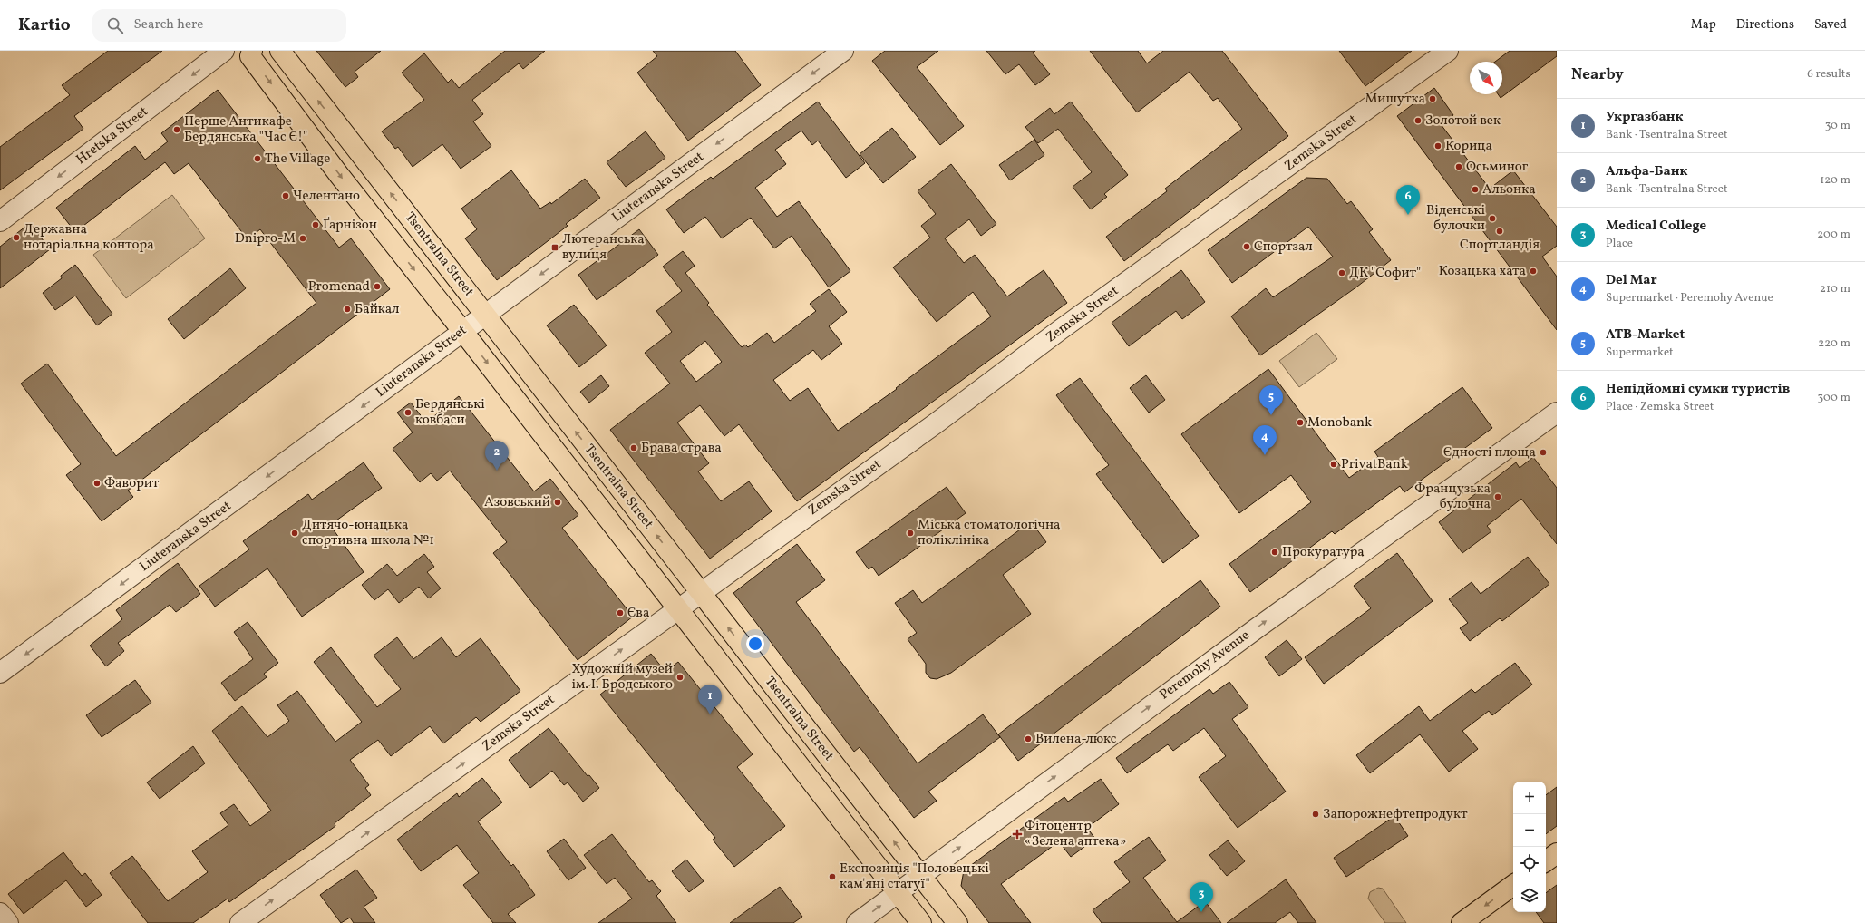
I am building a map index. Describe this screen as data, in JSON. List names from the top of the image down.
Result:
{
  "streets": {
    "main road": ["Tsentralna Street"],
    "street": [
      "Hretska Street",
      "Zemska Street",
      "Liuteranska Street",
      "Peremohy Avenue"
    ]
  },
  "crossings": [
    ["Zemska Street", "Tsentralna Street"],
    ["Liuteranska Street", "Tsentralna Street"],
    ["Tsentralna Street", "Peremohy Avenue"]
  ],
  "one_way": [
    "Hretska Street",
    "Zemska Street",
    "Liuteranska Street",
    "Peremohy Avenue"
  ],
  "places": {
    "other": [
      "Мишутка",
      "Золотой век",
      "Перше Антикафе Бердянська \"Час Є!\"",
      "Корица",
      "The Village",
      "Осьминог",
      "Альонка",
      "Челентано",
      "Віденські булочки",
      "Ґарнізон",
      "Спортландія",
      "Державна нотаріальна контора",
      "Dnipro-M",
      "Спортзал",
      "Козацька хата",
      "ДК \"Софит\"",
      "Promenad",
      "Байкал",
      "Бердянські ковбаси",
      "Monobank",
      "Брава страва",
      "Єдності площа",
      "PrivatBank",
      "Фаворит",
      "Французька булочна",
      "Азовський",
      "Дитячо-юнацька спортивна школа №1",
      "Міська стоматологічна поліклініка",
      "Прокуратура",
      "Єва",
      "Художній музей ім. І. Бродського",
      "Вилена-люкс",
      "Запорожнефтепродукт",
      "Експозиція \"Половецькі кам'яні статуї\""
    ],
    "transit": ["Лютеранська вулиця"],
    "health": ["Фітоцентр «Зелена аптека»"]
  },
  "north": "bottom right",
  "page": {
    "header": "Kartio",
    "search": "Search here",
    "nav": ["Map", "Directions", "Saved"],
    "heading": ["Nearby", "6 results"],
    "list": [
      {
        "mark": "1",
        "name": "Укргазбанк",
        "note": "Bank · Tsentralna Street",
        "value": "30 m"
      },
      {
        "mark": "2",
        "name": "Альфа-Банк",
        "note": "Bank · Tsentralna Street",
        "value": "120 m"
      },
      {
        "mark": "3",
        "name": "Medical College",
        "note": "Place",
        "value": "200 m"
      },
      {
        "mark": "4",
        "name": "Del Mar",
        "note": "Supermarket · Peremohy Avenue",
        "value": "210 m"
      },
      {
        "mark": "5",
        "name": "ATB-Market",
        "note": "Supermarket",
        "value": "220 m"
      },
      {
        "mark": "6",
        "name": "Непідйомні сумки туристів",
        "note": "Place · Zemska Street",
        "value": "300 m"
      }
    ],
    "pins": [
      "6",
      "5",
      "4",
      "2",
      "1",
      "3"
    ],
    "map_buttons": ["+", "−"]
  }
}
